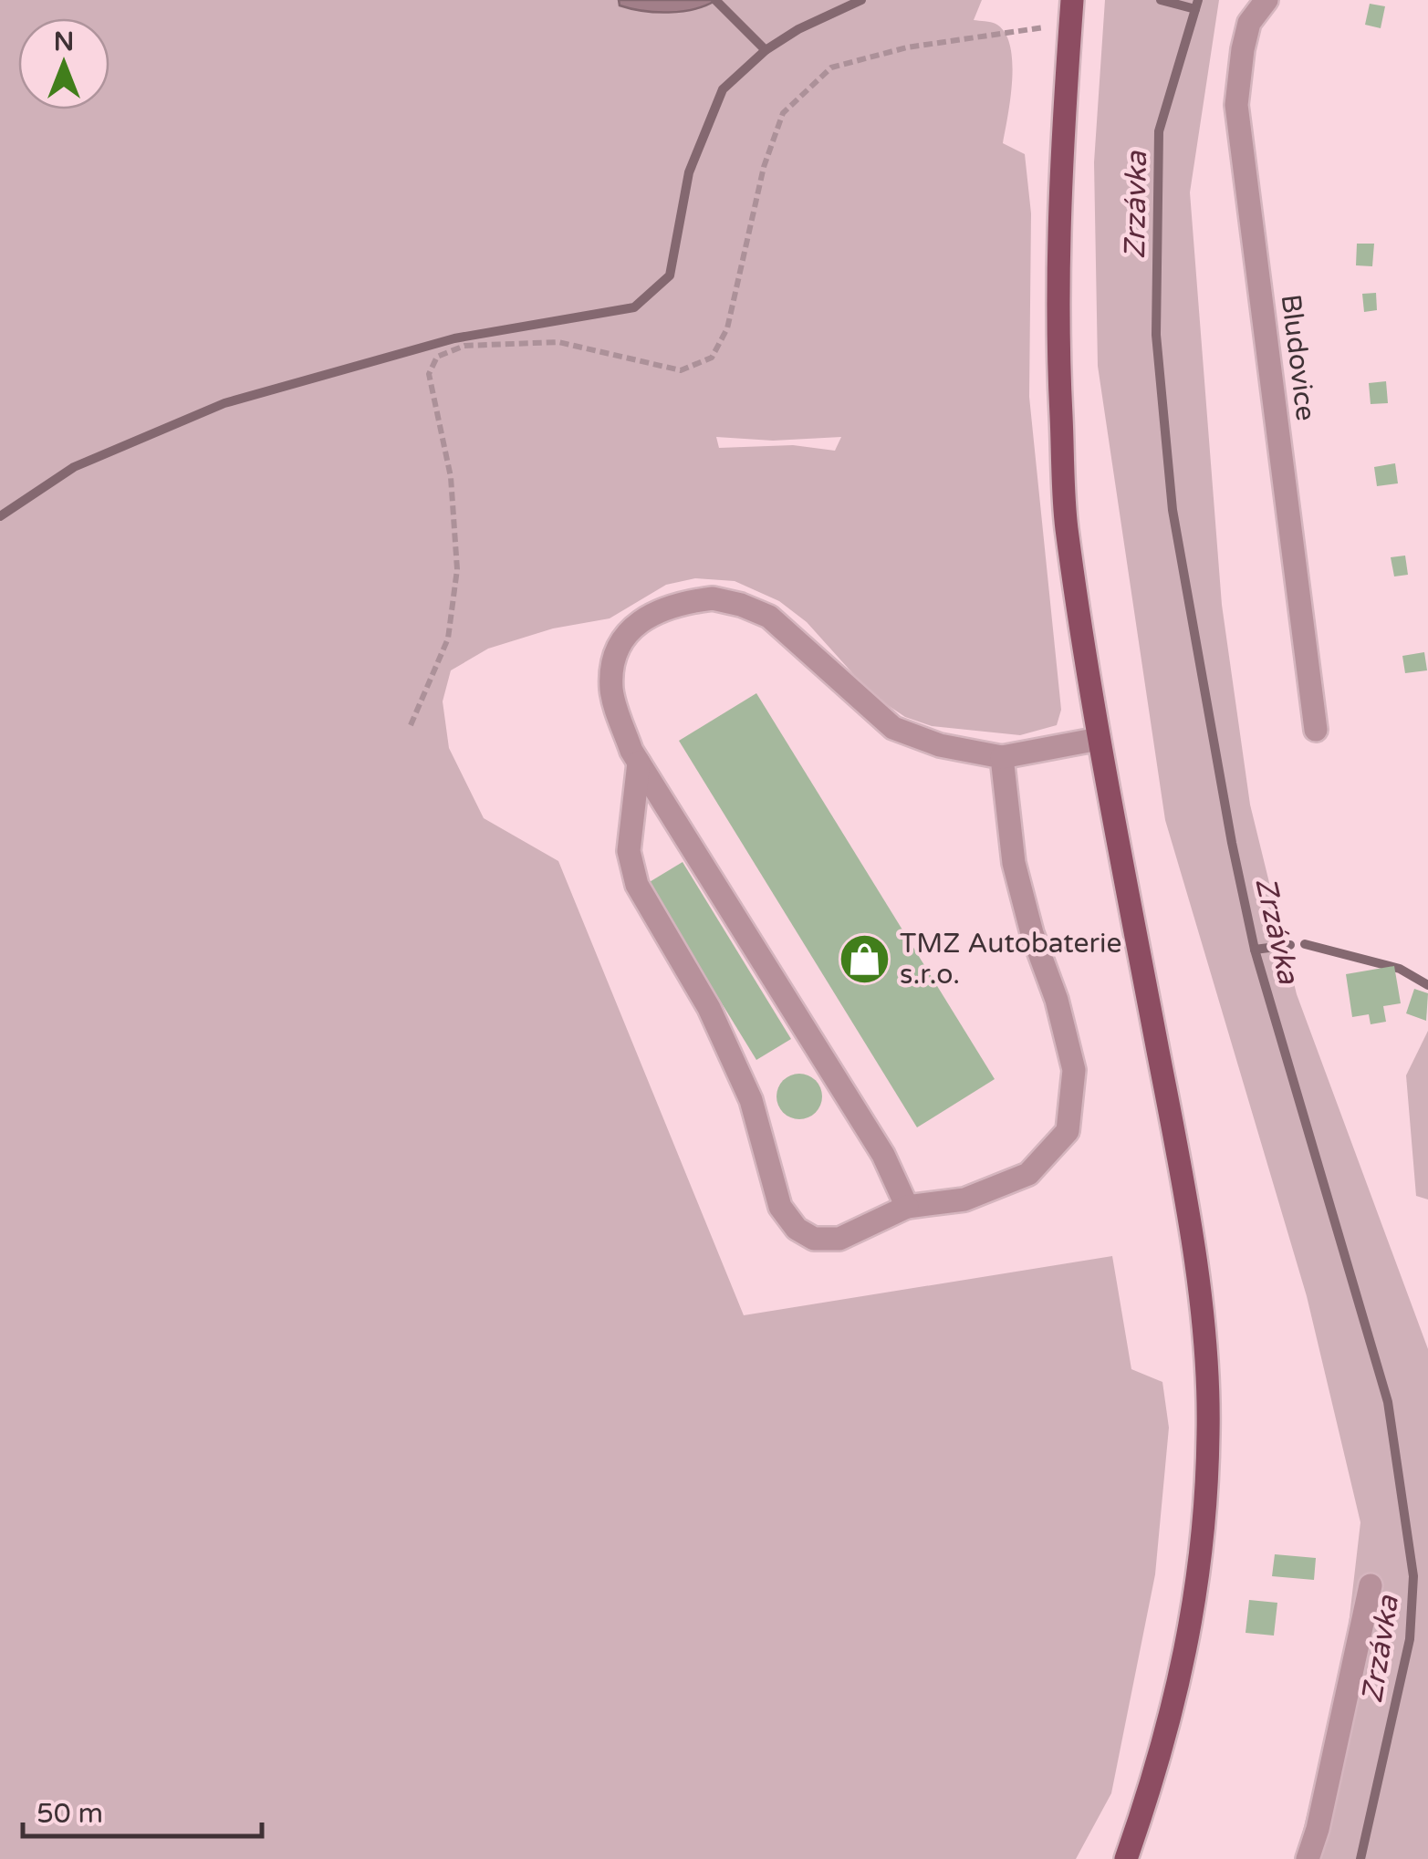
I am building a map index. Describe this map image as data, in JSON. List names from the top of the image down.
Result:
{
  "streets": {
    "street": ["Bludovice"]
  },
  "water": ["Zrzávka"],
  "places": {
    "shop": ["TMZ Autobaterie s.r.o."]
  },
  "scale_bar": "50 m",
  "north": "top"
}
